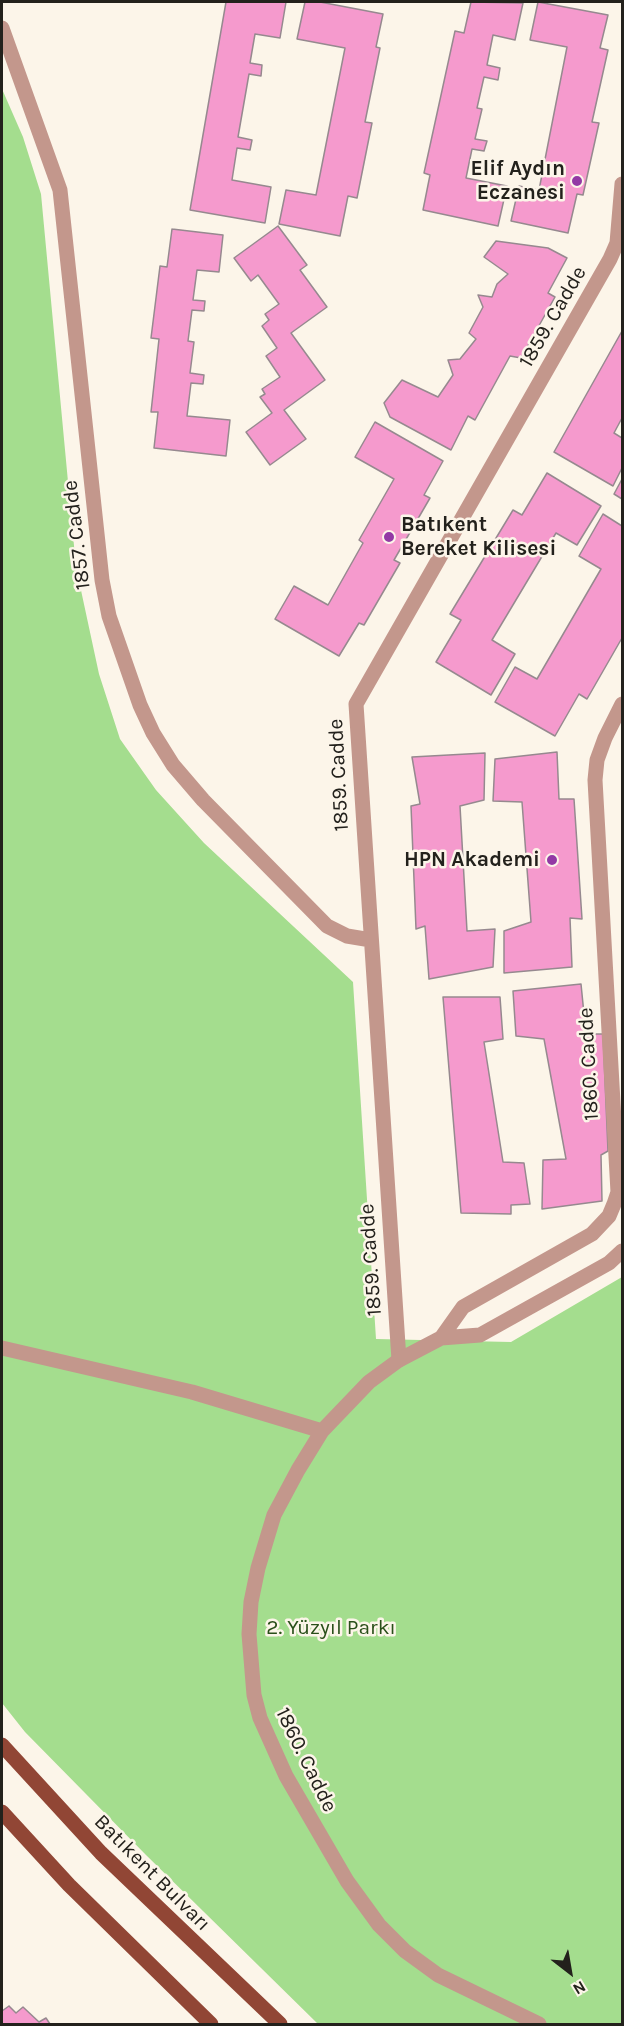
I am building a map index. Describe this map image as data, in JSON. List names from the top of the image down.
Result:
{
  "streets": {
    "main road": ["Batıkent Bulvarı"],
    "street": ["1859. Cadde", "1857. Cadde", "1860. Cadde"]
  },
  "crossings": [
    ["1859. Cadde", "1857. Cadde"],
    ["1859. Cadde", "1860. Cadde"]
  ],
  "parks": ["2. Yüzyıl Parkı"],
  "places": ["Elif Aydın Eczanesi", "Batıkent Bereket Kilisesi", "HPN Akademi"],
  "north": "bottom right"
}
